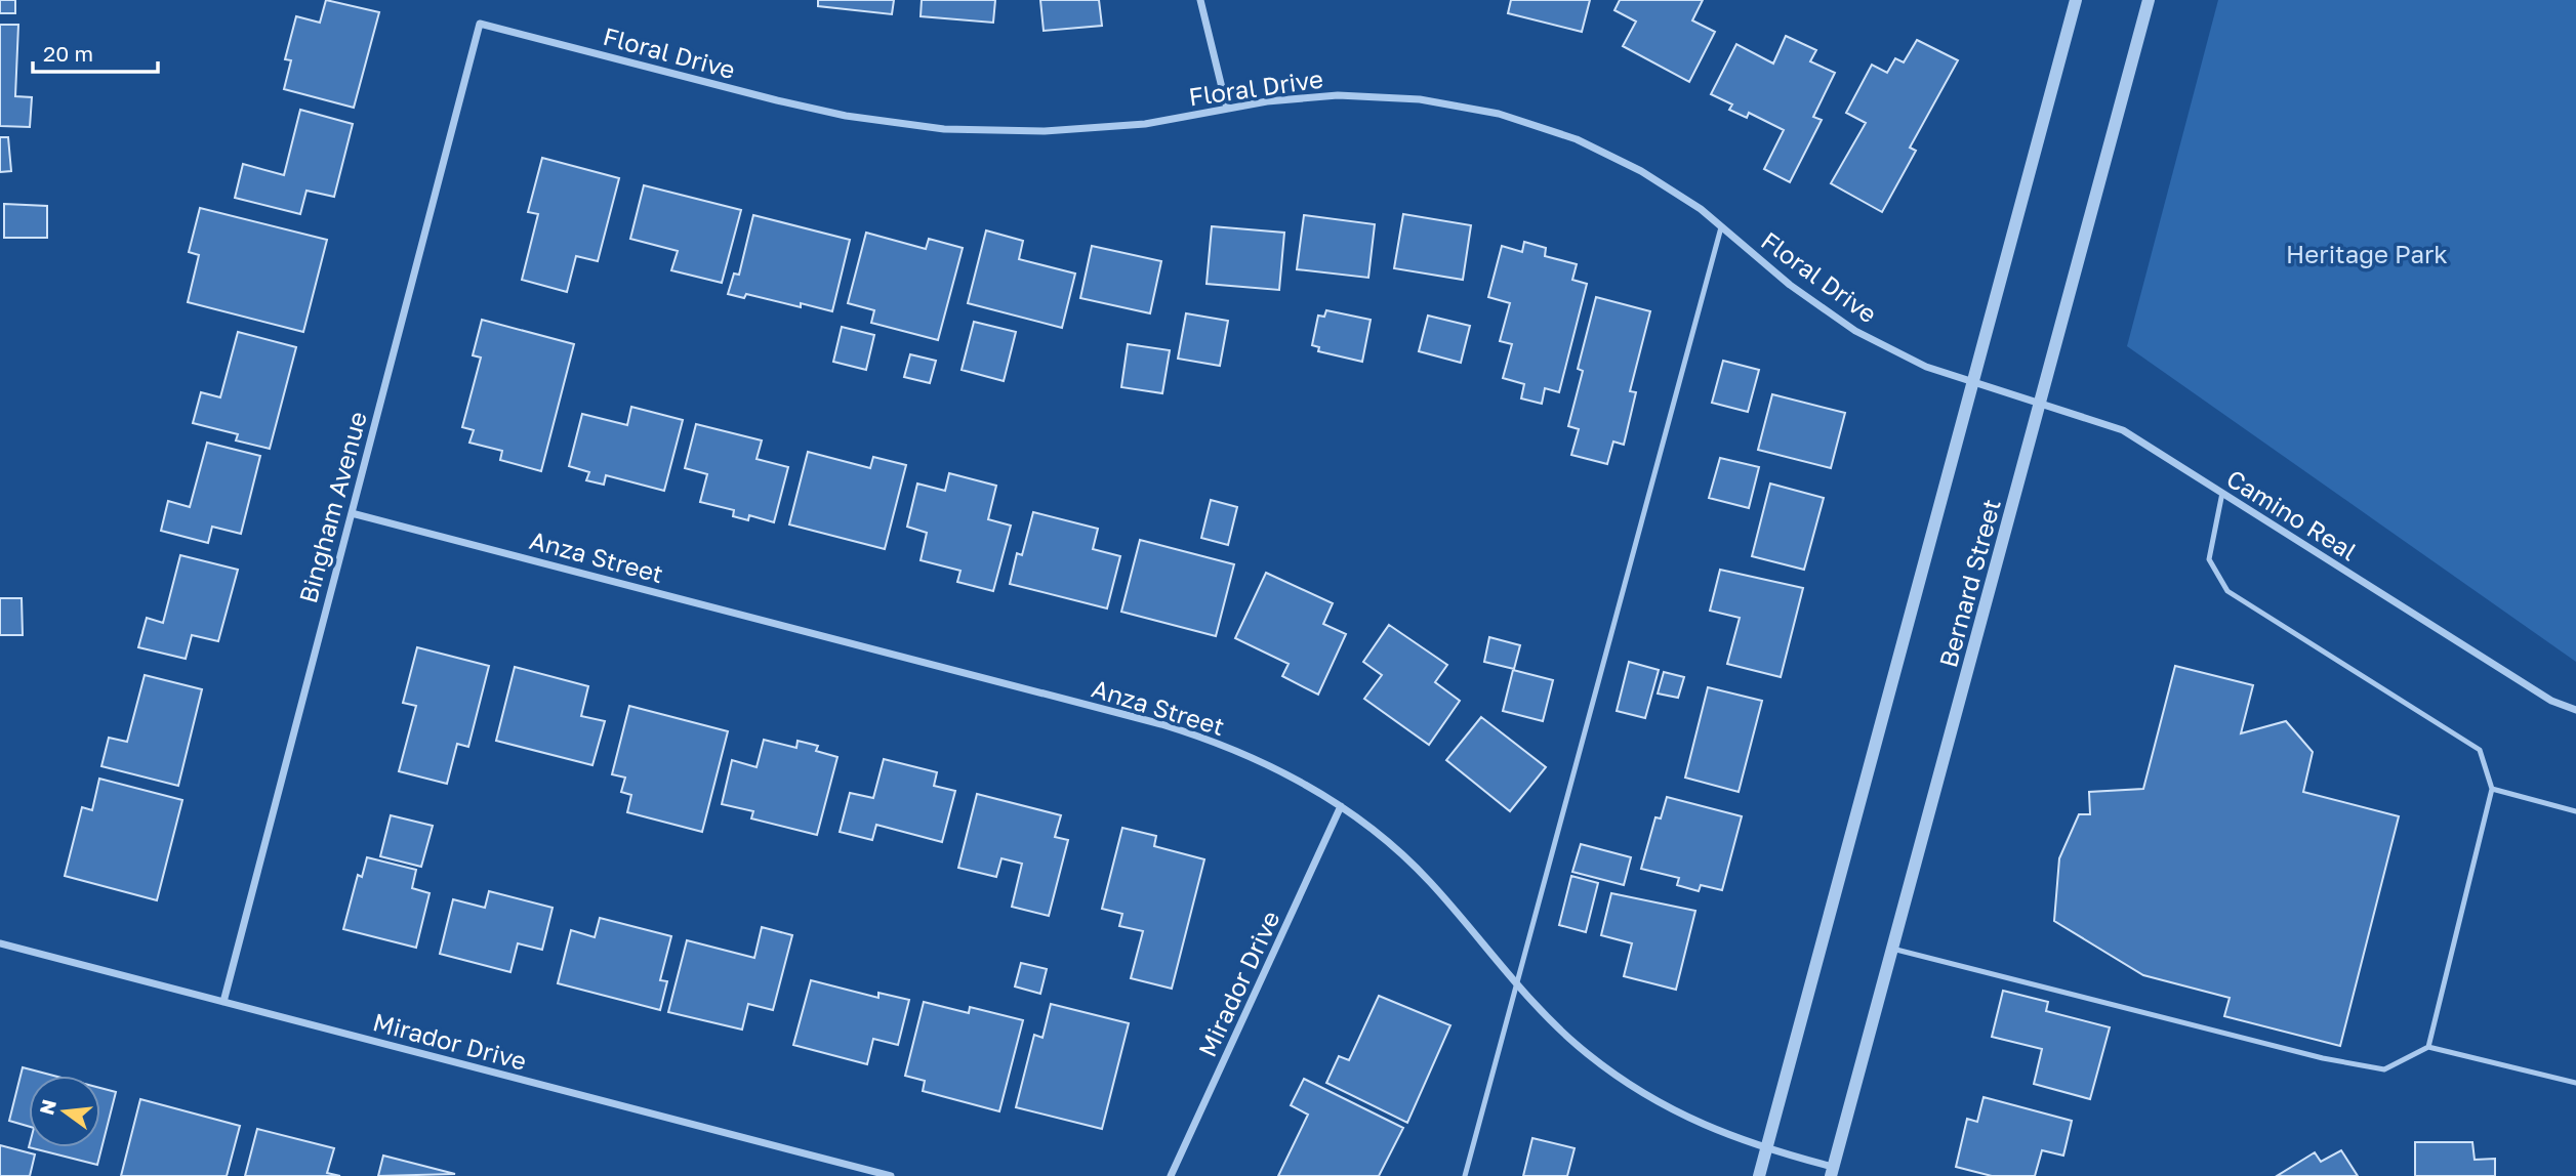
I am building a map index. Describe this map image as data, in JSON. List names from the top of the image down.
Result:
{
  "streets": {
    "street": [
      "Floral Drive",
      "Bingham Avenue",
      "Camino Real",
      "Anza Street",
      "Bernard Street",
      "Mirador Drive"
    ]
  },
  "crossings": [
    ["Floral Drive", "Bingham Avenue"],
    ["Floral Drive", "Camino Real"],
    ["Floral Drive", "Bernard Street"],
    ["Bingham Avenue", "Anza Street"],
    ["Bingham Avenue", "Mirador Drive"],
    ["Camino Real", "Bernard Street"],
    ["Anza Street", "Bernard Street"],
    ["Anza Street", "Mirador Drive"]
  ],
  "parks": ["Heritage Park"],
  "scale_bar": "20 m",
  "north": "left"
}
